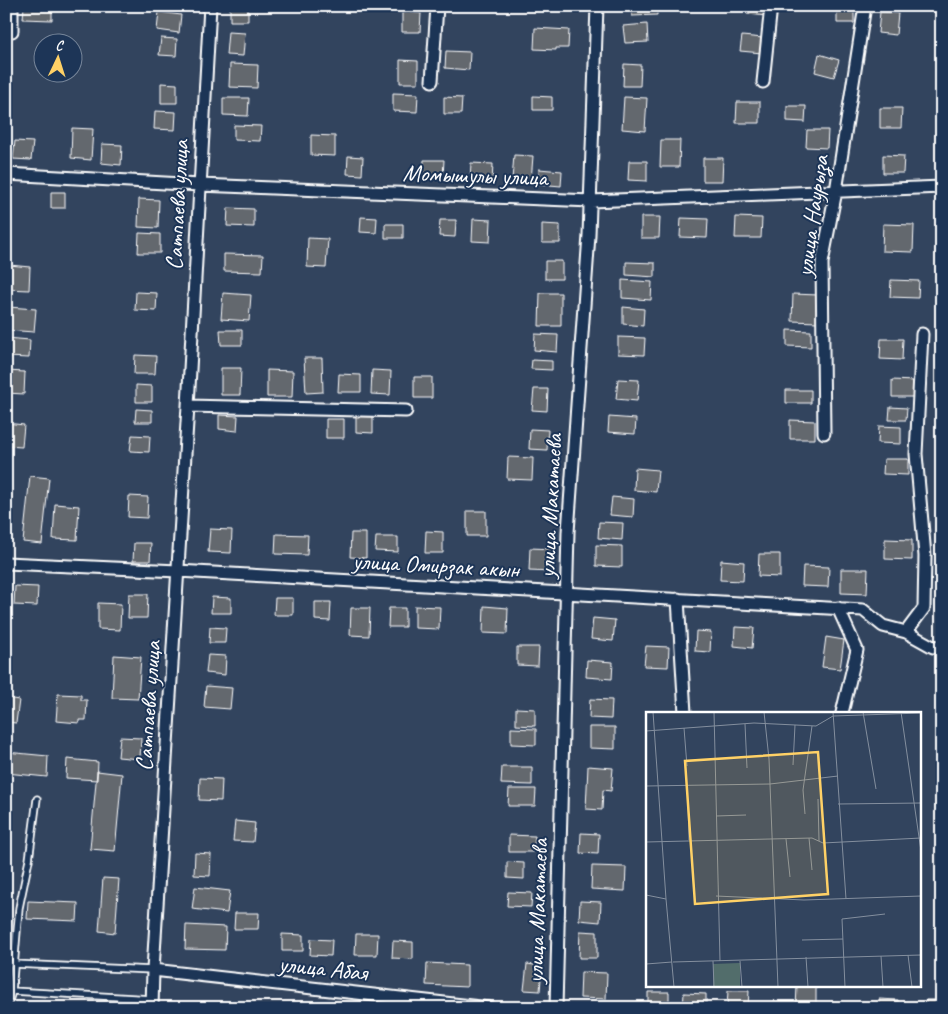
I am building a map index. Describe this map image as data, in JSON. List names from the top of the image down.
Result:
{
  "streets": {
    "street": [
      "Момышулы улица",
      "Сатпаева улица",
      "улица Наурыза",
      "улица Макатаева",
      "улица Омирзак акын",
      "улица Абая"
    ]
  },
  "crossings": [
    ["Момышулы улица", "Сатпаева улица"],
    ["Момышулы улица", "улица Наурыза"],
    ["Момышулы улица", "улица Макатаева"],
    ["Сатпаева улица", "улица Омирзак акын"],
    ["Сатпаева улица", "улица Абая"],
    ["улица Макатаева", "улица Омирзак акын"]
  ],
  "north": "top"
}
